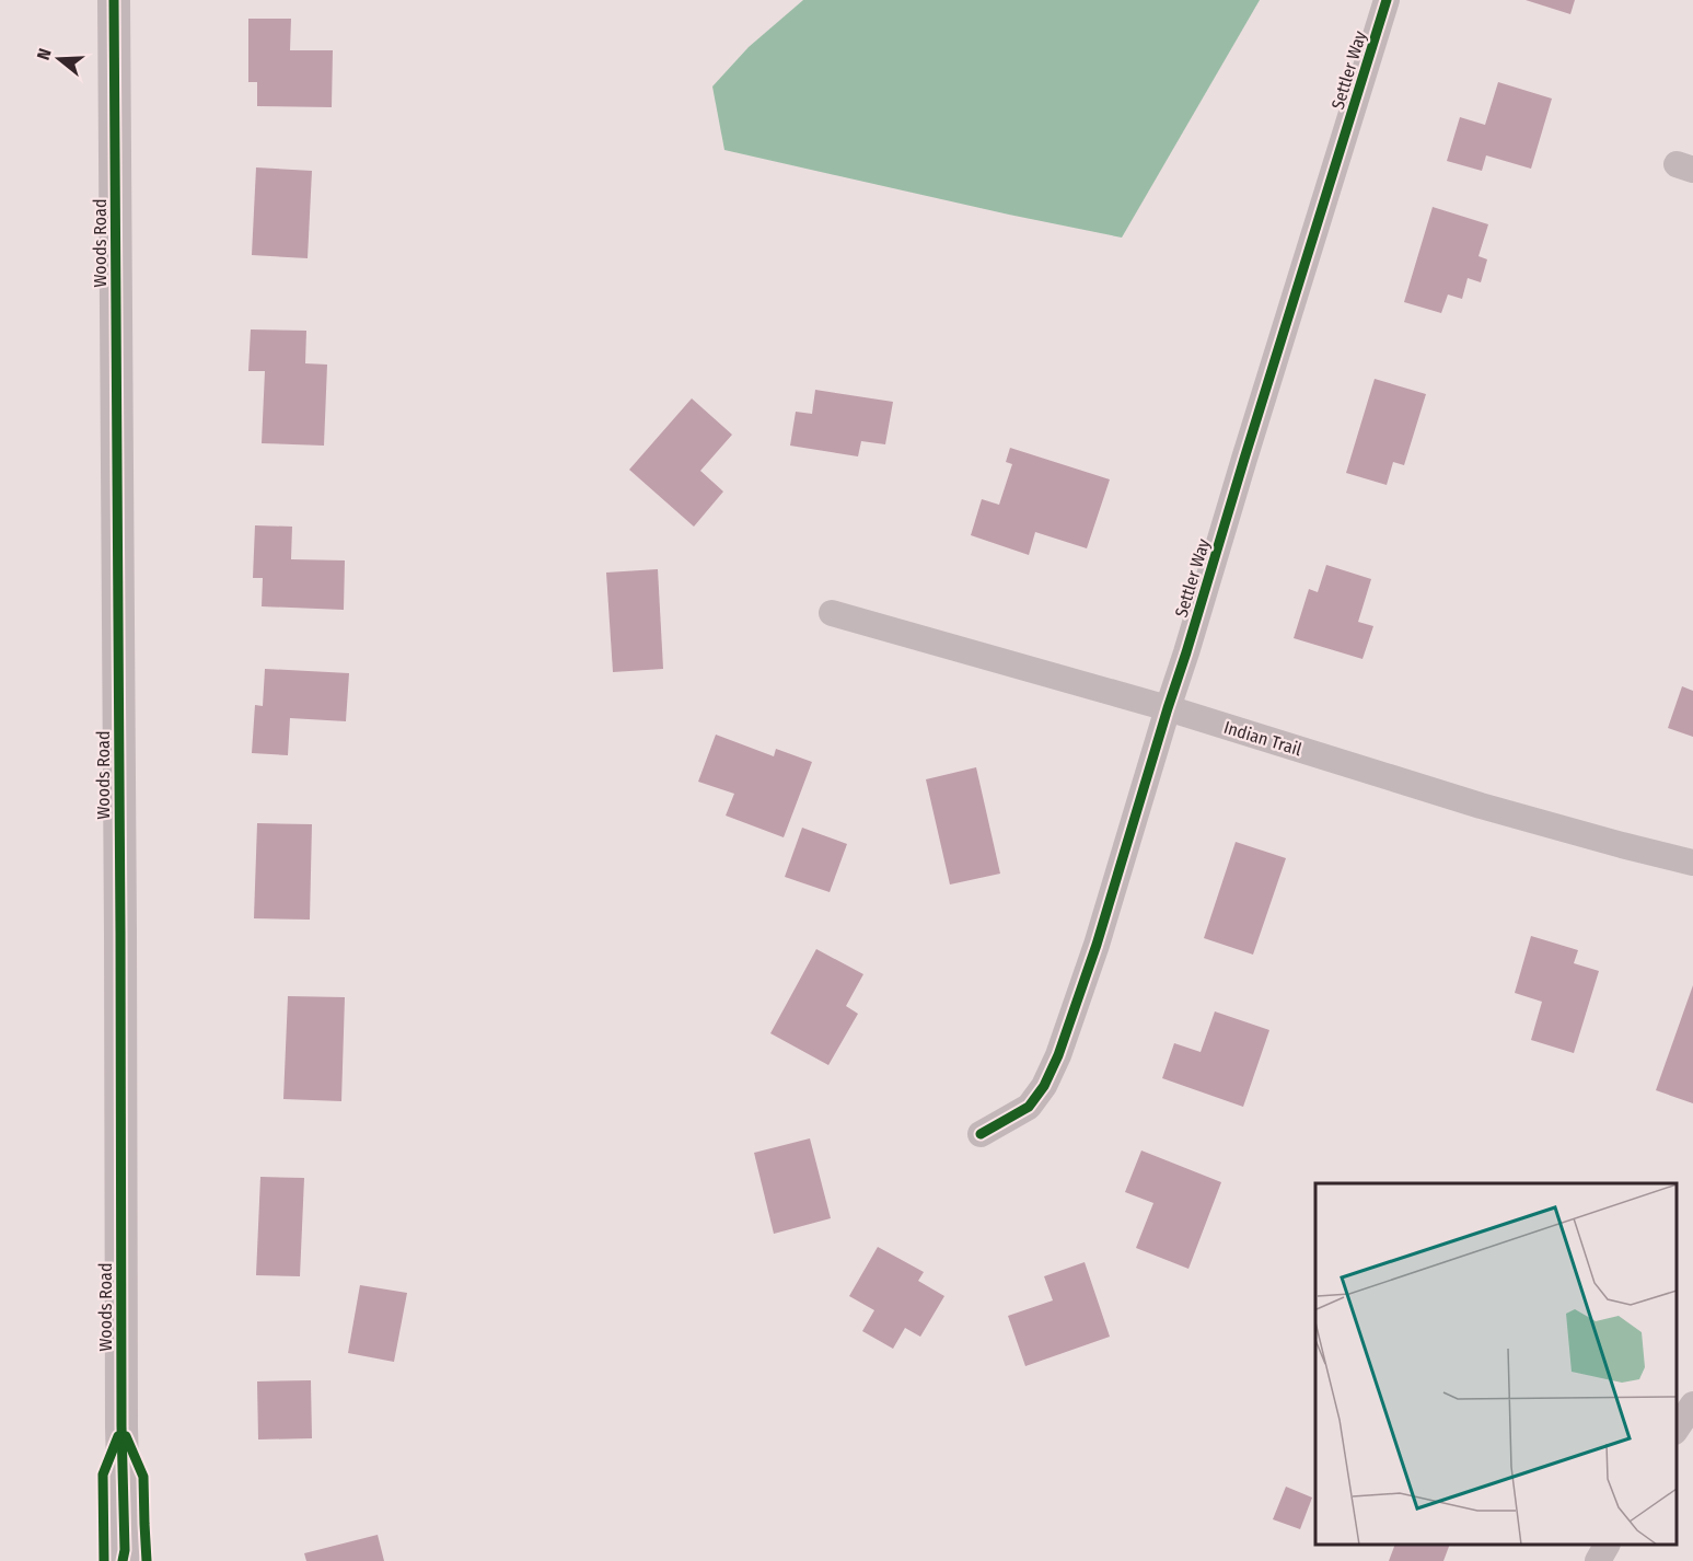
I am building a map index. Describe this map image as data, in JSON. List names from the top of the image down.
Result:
{
  "streets": {
    "street": ["Settler Way", "Woods Road", "Indian Trail"]
  },
  "crossings": [
    ["Settler Way", "Indian Trail"]
  ],
  "north": "left"
}
